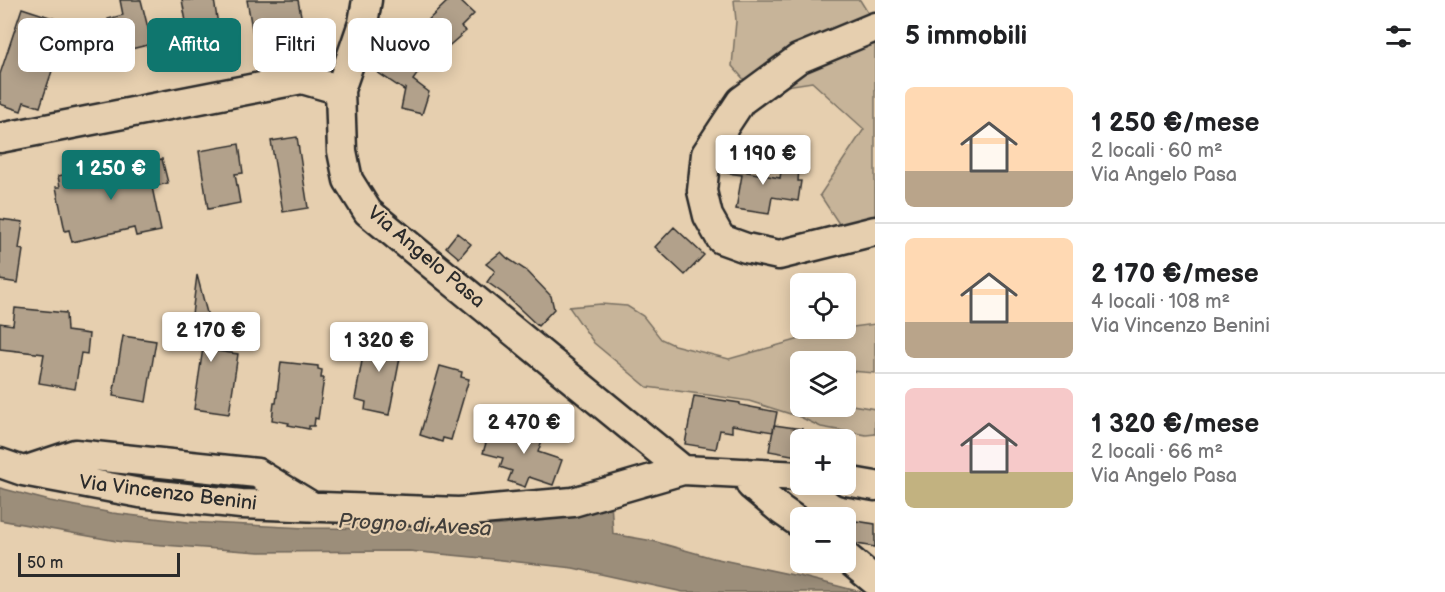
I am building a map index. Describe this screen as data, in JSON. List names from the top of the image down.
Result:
{
  "streets": {
    "street": ["Via Angelo Pasa", "Via Vincenzo Benini"]
  },
  "crossings": [
    ["Via Angelo Pasa", "Via Vincenzo Benini"]
  ],
  "water": ["Progno di Avesa"],
  "scale_bar": "50 m",
  "page": {
    "heading": "5 immobili",
    "chip": [
      "Compra",
      "Affitta",
      "Filtri",
      "Nuovo"
    ],
    "list": [
      {
        "name": "1 250 €/mese",
        "note": "2 locali · 60 m² · Via Angelo Pasa"
      },
      {
        "name": "2 170 €/mese",
        "note": "4 locali · 108 m² · Via Vincenzo Benini"
      },
      {
        "name": "1 320 €/mese",
        "note": "2 locali · 66 m² · Via Angelo Pasa"
      }
    ],
    "price": [
      "1 190 €",
      "1 250 €",
      "2 170 €",
      "1 320 €",
      "2 470 €"
    ],
    "map_buttons": ["+", "−"],
    "scale": "50 m"
  }
}
